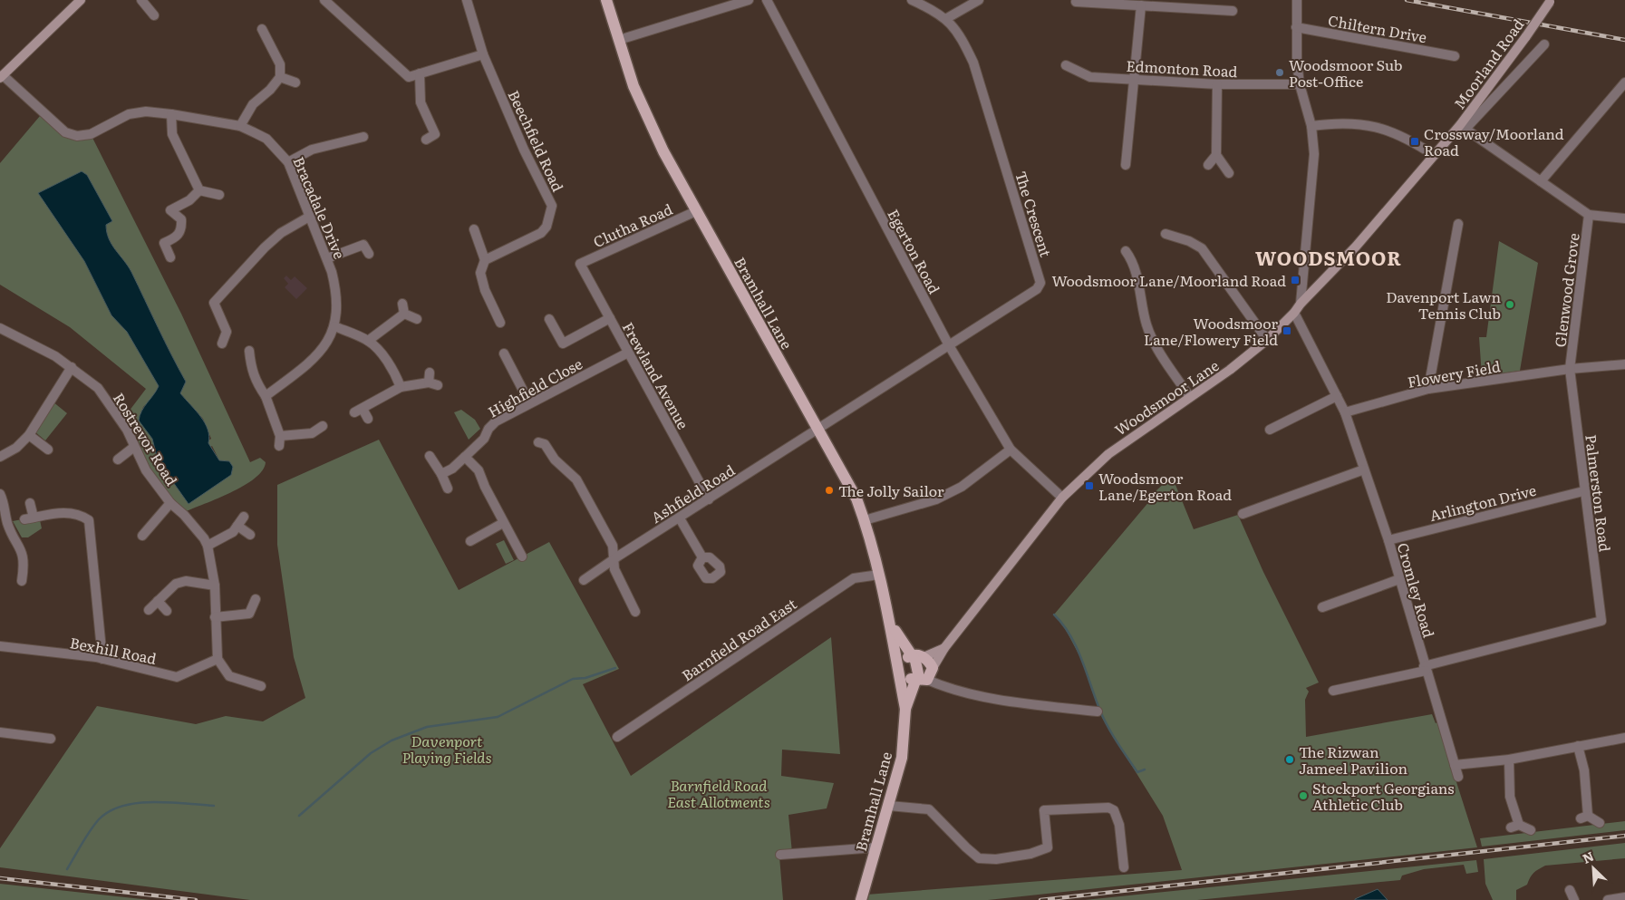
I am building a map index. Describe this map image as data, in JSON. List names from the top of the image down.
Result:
{
  "streets": {
    "main road": ["Bramhall Lane"],
    "street": [
      "Chiltern Drive",
      "Moorland Road",
      "Edmonton Road",
      "Beechfield Road",
      "Bracadale Drive",
      "The Crescent",
      "Clutha Road",
      "Egerton Road",
      "Glenwood Grove",
      "Flowery Field",
      "Frewland Avenue",
      "Highfield Close",
      "Woodsmoor Lane",
      "Rostrevor Road",
      "Ashfield Road",
      "Palmerston Road",
      "Arlington Drive",
      "Cromley Road",
      "Barnfield Road East",
      "Bexhill Road"
    ]
  },
  "crossings": [
    ["Chiltern Drive", "Woodsmoor Lane"],
    ["Moorland Road", "Woodsmoor Lane"],
    ["Edmonton Road", "Woodsmoor Lane"],
    ["The Crescent", "Egerton Road"],
    ["The Crescent", "Bramhall Lane"],
    ["The Crescent", "Ashfield Road"],
    ["Clutha Road", "Bramhall Lane"],
    ["Clutha Road", "Frewland Avenue"],
    ["Egerton Road", "Woodsmoor Lane"],
    ["Glenwood Grove", "Flowery Field"],
    ["Glenwood Grove", "Palmerston Road"],
    ["Bramhall Lane", "Woodsmoor Lane"],
    ["Bramhall Lane", "Ashfield Road"],
    ["Bramhall Lane", "Barnfield Road East"],
    ["Flowery Field", "Palmerston Road"],
    ["Flowery Field", "Cromley Road"],
    ["Frewland Avenue", "Highfield Close"],
    ["Frewland Avenue", "Ashfield Road"],
    ["Rostrevor Road", "Bexhill Road"],
    ["Palmerston Road", "Arlington Drive"],
    ["Palmerston Road", "Cromley Road"],
    ["Arlington Drive", "Cromley Road"]
  ],
  "districts": ["WOODSMOOR"],
  "parks": ["Davenport Playing Fields", "Barnfield Road East Allotments"],
  "places": {
    "other": [
      "Woodsmoor Sub Post-Office",
      "Davenport Lawn Tennis Club",
      "The Jolly Sailor",
      "The Rizwan Jameel Pavilion",
      "Stockport Georgians Athletic Club"
    ],
    "transit": [
      "Crossway/Moorland Road",
      "Woodsmoor Lane/Moorland Road",
      "Woodsmoor Lane/Flowery Field",
      "Woodsmoor Lane/Egerton Road"
    ]
  },
  "north": "top left"
}
